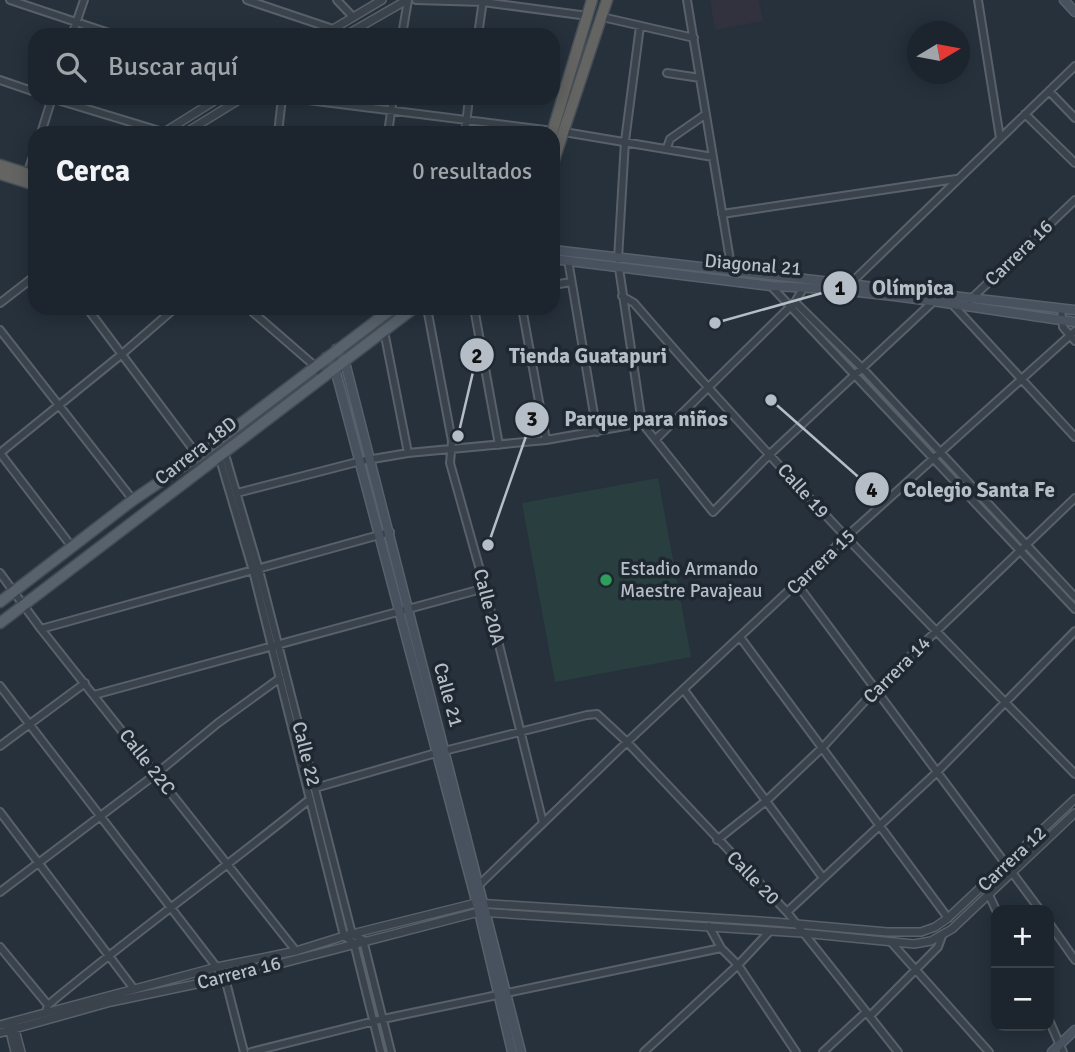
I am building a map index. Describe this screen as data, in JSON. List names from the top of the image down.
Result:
{
  "streets": {
    "main road": ["Diagonal 21", "Carrera 18D", "Calle 21"],
    "street": [
      "Carrera 16",
      "Calle 19",
      "Carrera 15",
      "Calle 20A",
      "Carrera 14",
      "Calle 22",
      "Calle 22C",
      "Carrera 12",
      "Calle 20"
    ]
  },
  "crossings": [
    ["Carrera 16", "Diagonal 21"],
    ["Carrera 16", "Calle 21"],
    ["Carrera 16", "Calle 22"],
    ["Carrera 16", "Calle 22C"],
    ["Carrera 16", "Carrera 12"],
    ["Carrera 18D", "Calle 21"],
    ["Carrera 18D", "Calle 22"],
    ["Carrera 18D", "Calle 22C"],
    ["Calle 19", "Carrera 15"],
    ["Calle 19", "Carrera 14"],
    ["Carrera 15", "Calle 20A"],
    ["Carrera 15", "Calle 21"],
    ["Carrera 15", "Calle 20"],
    ["Calle 20A", "Calle 20"],
    ["Carrera 14", "Calle 20"],
    ["Calle 21", "Carrera 12"],
    ["Carrera 12", "Calle 20"]
  ],
  "places": [
    "Olímpica",
    "Colegio Santa Fe",
    "Tienda Guatapuri",
    "Parque para niños",
    "Estadio Armando Maestre Pavajeau"
  ],
  "north": "right",
  "page": {
    "search": "Buscar aquí",
    "heading": ["Cerca", "0 resultados"],
    "map_buttons": ["+", "−"]
  }
}
